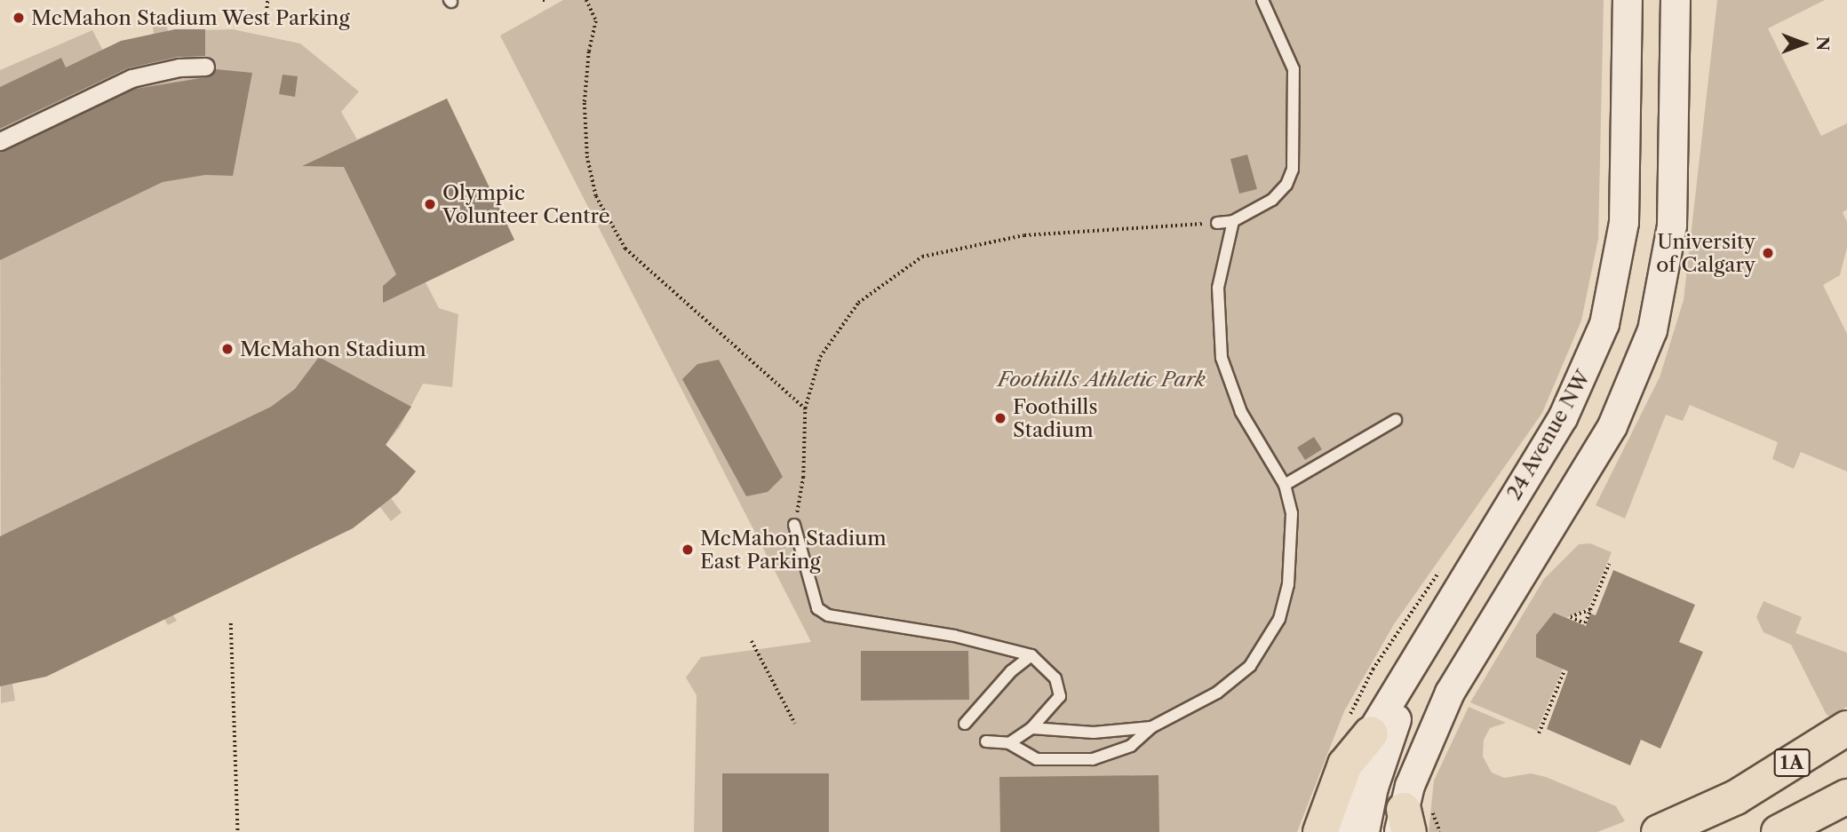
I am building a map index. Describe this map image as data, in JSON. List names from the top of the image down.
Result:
{
  "streets": {
    "highway": ["1A"],
    "street": ["24 Avenue NW"]
  },
  "parks": ["Foothills Athletic Park"],
  "places": [
    "McMahon Stadium West Parking",
    "Olympic Volunteer Centre",
    "University of Calgary",
    "McMahon Stadium",
    "Foothills Stadium",
    "McMahon Stadium East Parking"
  ],
  "north": "right"
}
